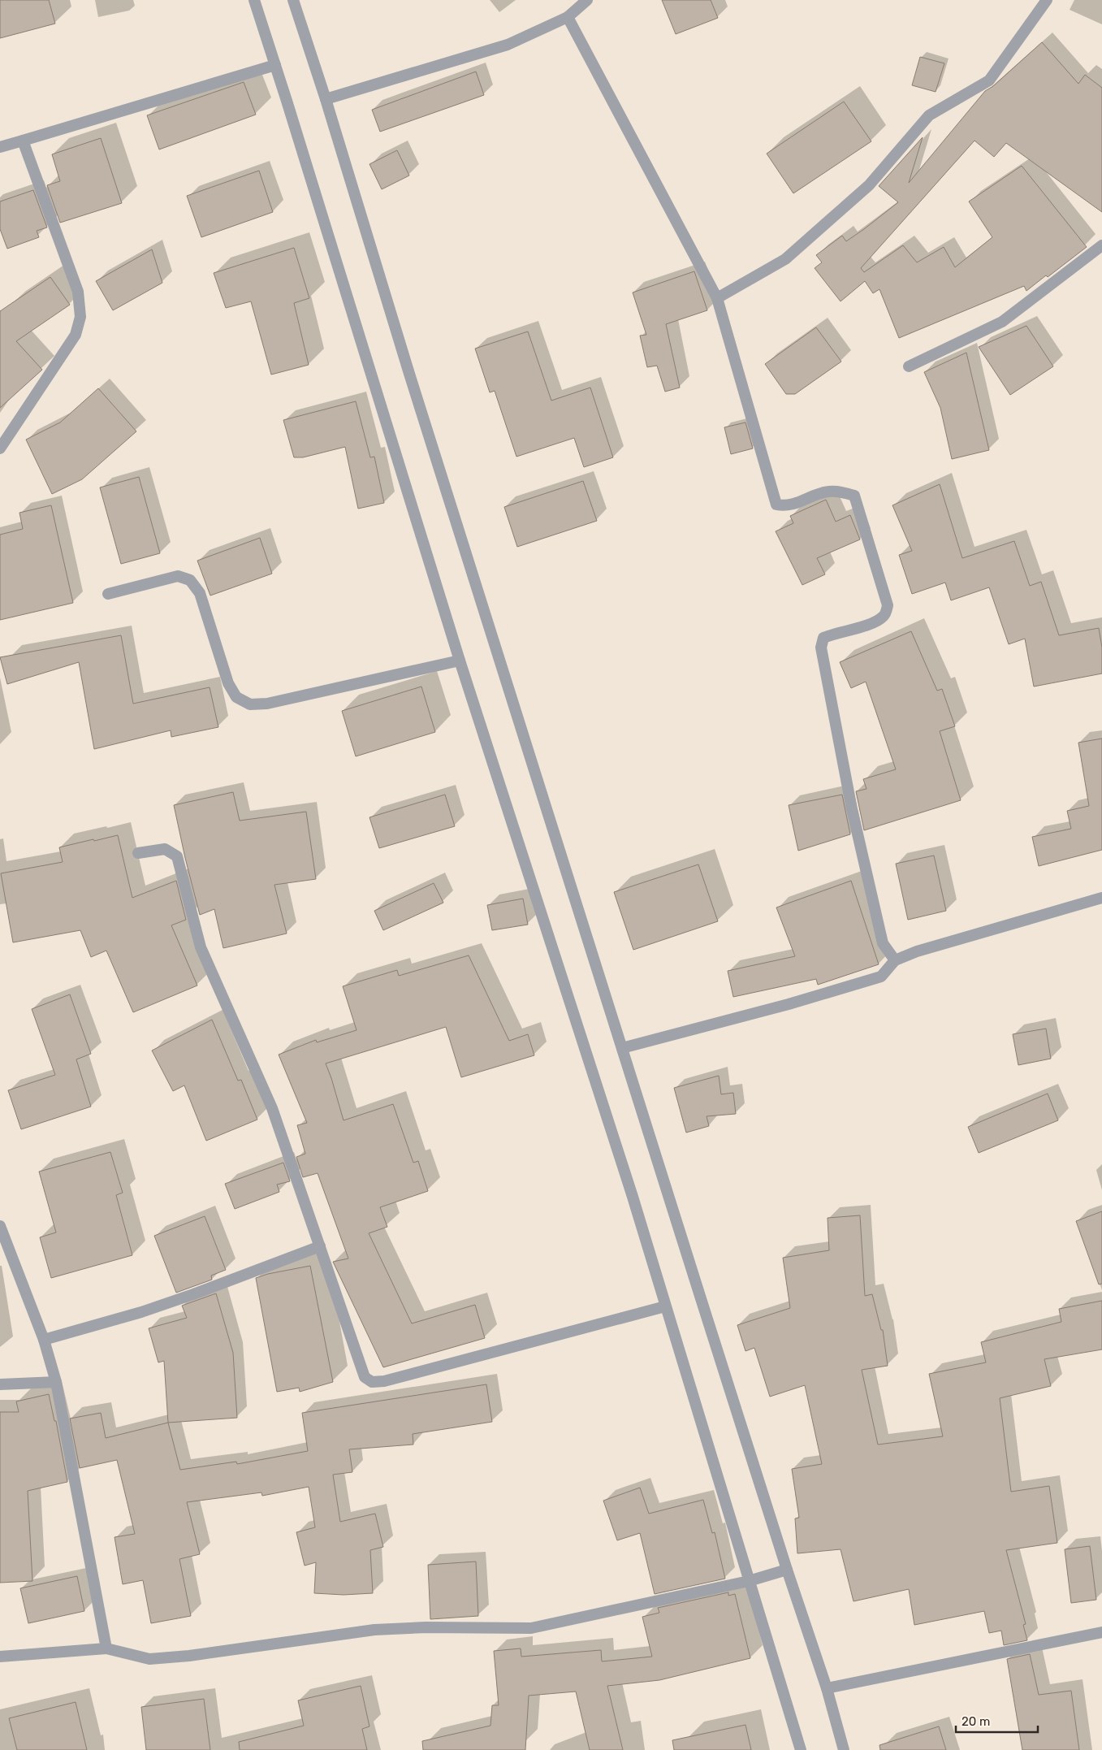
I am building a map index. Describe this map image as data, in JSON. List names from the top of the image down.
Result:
{
  "scale_bar": "20 m"
}
